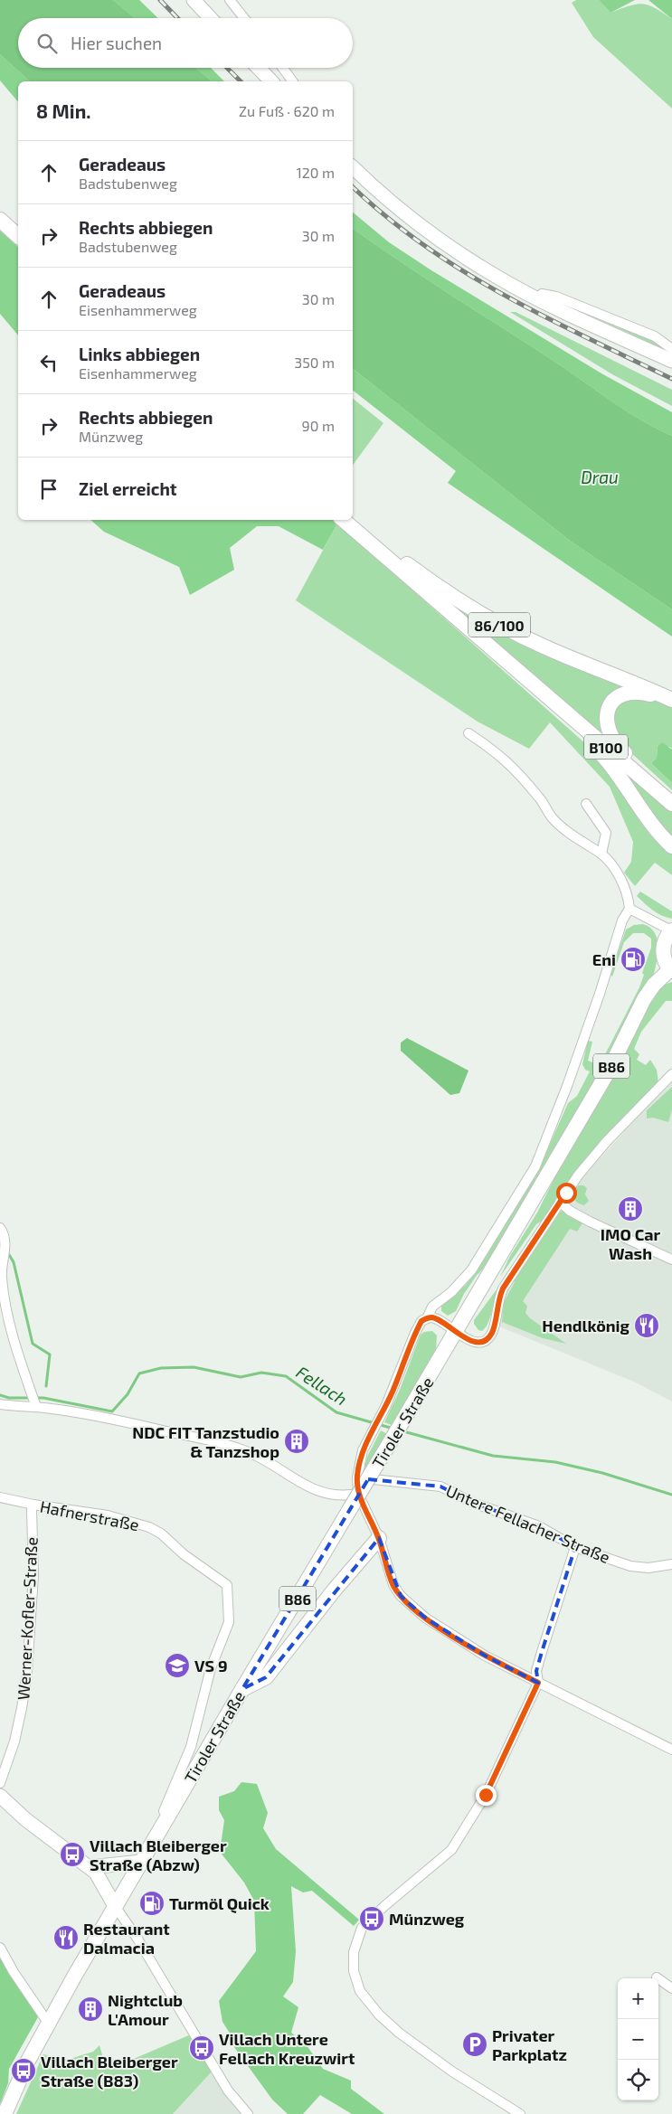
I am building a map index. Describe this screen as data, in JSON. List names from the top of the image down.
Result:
{
  "streets": {
    "main road": [
      "86/100",
      "B100",
      "B86",
      "Tiroler Straße"
    ],
    "street": ["Hafnerstraße", "Untere Fellacher Straße", "Werner-Kofler-Straße"]
  },
  "crossings": [
    ["86/100", "B100"],
    ["Tiroler Straße", "Hafnerstraße"],
    ["Hafnerstraße", "Werner-Kofler-Straße"]
  ],
  "water": ["Drau", "Fellach"],
  "places": {
    "fuel station": ["Eni", "Turmöl Quick"],
    "building": ["IMO Car Wash", "NDC FIT Tanzstudio & Tanzshop", "Nightclub L'Amour"],
    "restaurant": ["Hendlkönig", "Restaurant Dalmacia"],
    "school or university": ["VS 9"],
    "bus stop": [
      "Villach Bleiberger Straße (Abzw)",
      "Münzweg",
      "Villach Untere Fellach Kreuzwirt",
      "Villach Bleiberger Straße (B83)"
    ],
    "parking": ["Privater Parkplatz"]
  },
  "page": {
    "search": "Hier suchen",
    "heading": ["8 Min.", "Zu Fuß · 620 m"],
    "list": [
      ["Geradeaus", "Badstubenweg", "120 m"],
      ["Rechts abbiegen", "Badstubenweg", "30 m"],
      ["Geradeaus", "Eisenhammerweg", "30 m"],
      ["Links abbiegen", "Eisenhammerweg", "350 m"],
      ["Rechts abbiegen", "Münzweg", "90 m"],
      "Ziel erreicht"
    ],
    "map_buttons": ["+", "−"]
  }
}
